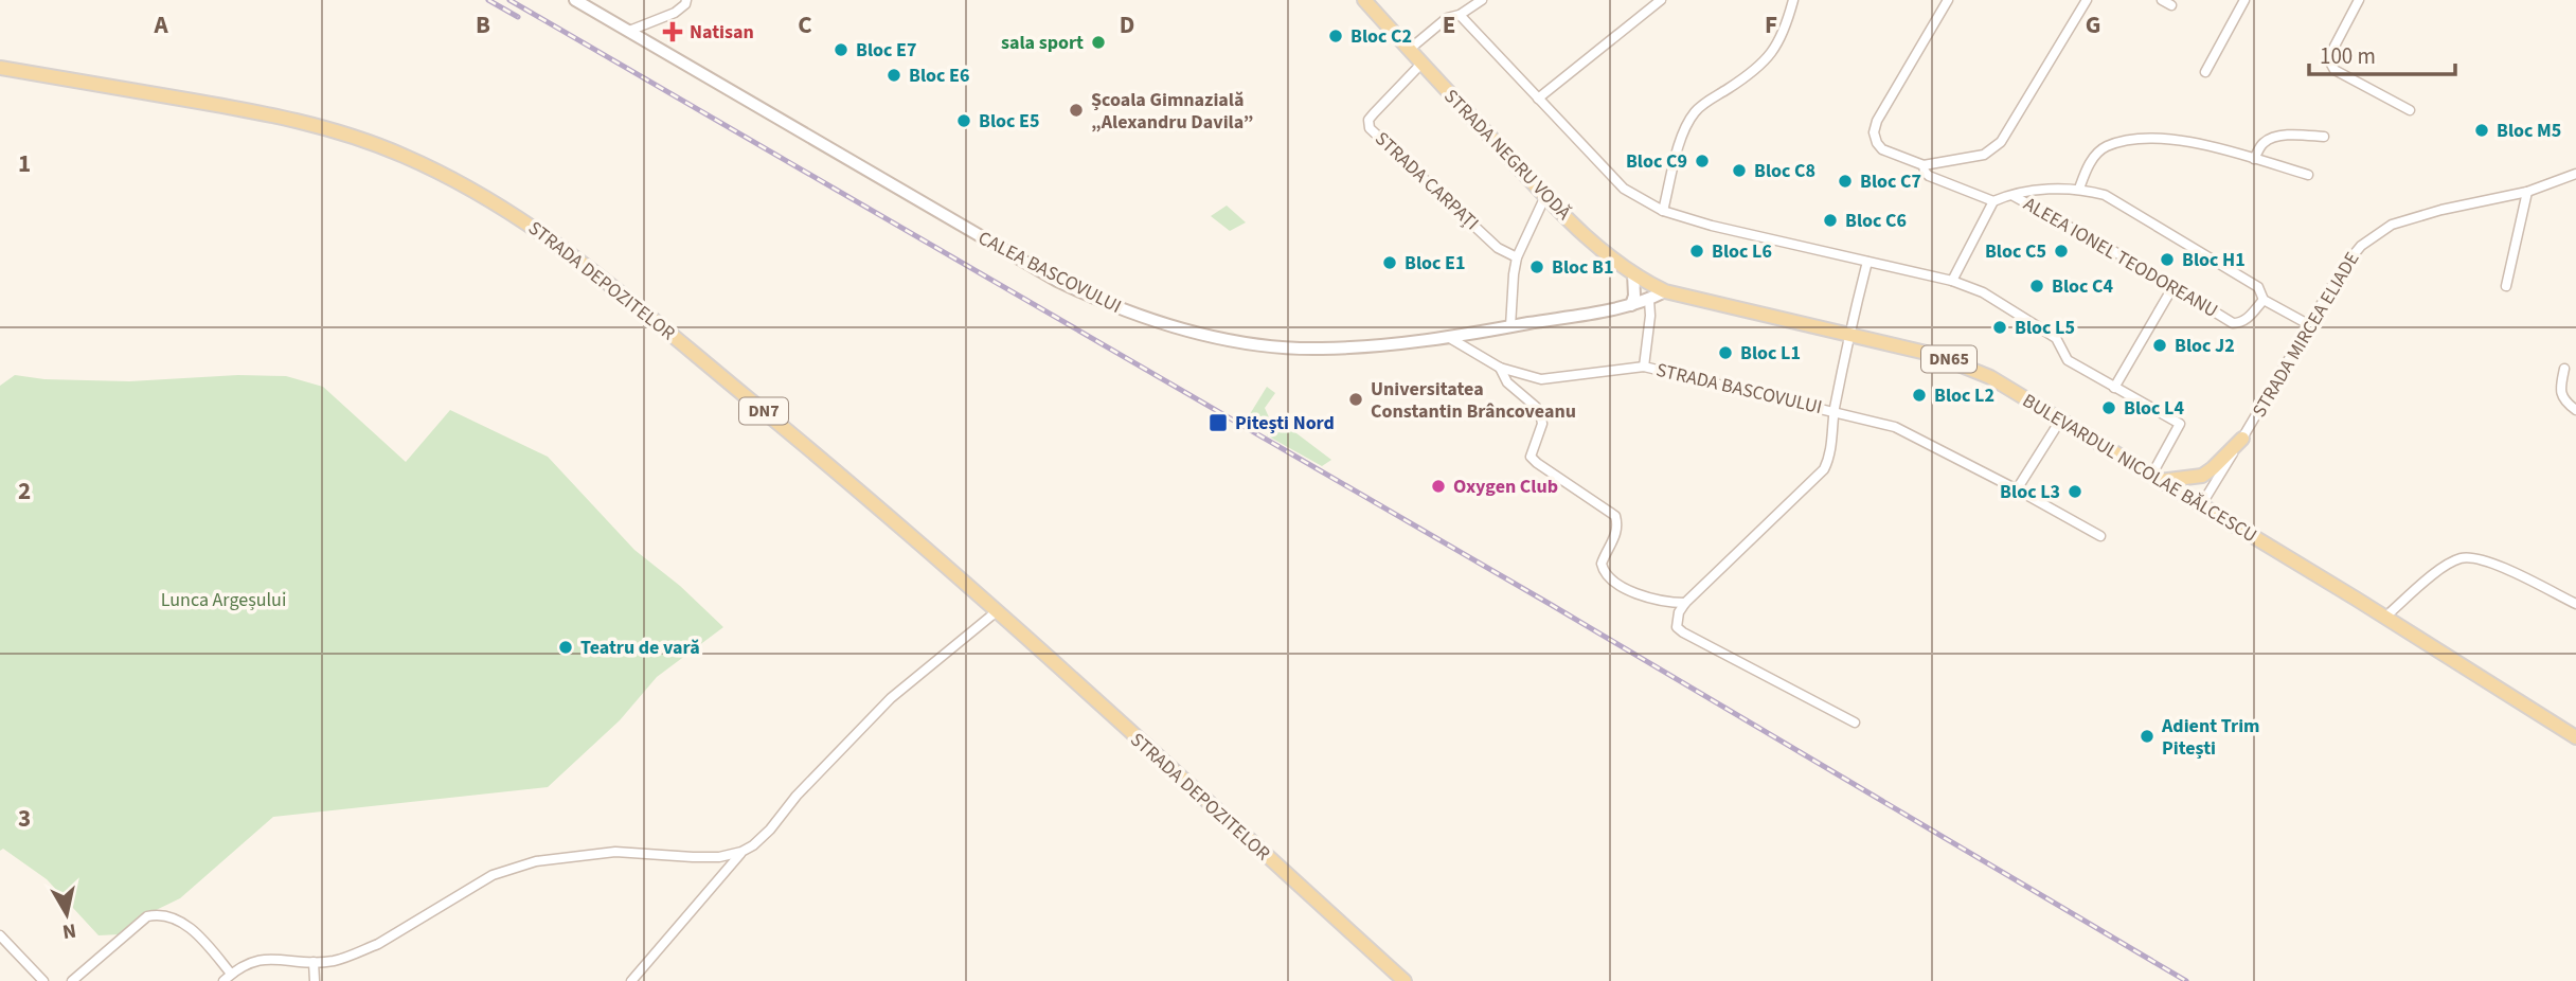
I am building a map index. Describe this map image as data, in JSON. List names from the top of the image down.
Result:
{
  "streets": {
    "main road": [
      "STRADA NEGRU VODĂ",
      "STRADA DEPOZITELOR",
      "DN65",
      "DN7",
      "BULEVARDUL NICOLAE BĂLCESCU"
    ],
    "street": [
      "STRADA CARPAȚI",
      "ALEEA IONEL TEODOREANU",
      "CALEA BASCOVULUI",
      "STRADA MIRCEA ELIADE",
      "STRADA BASCOVULUI"
    ]
  },
  "crossings": [
    ["STRADA NEGRU VODĂ", "STRADA CARPAȚI"],
    ["STRADA NEGRU VODĂ", "CALEA BASCOVULUI"],
    ["STRADA NEGRU VODĂ", "BULEVARDUL NICOLAE BĂLCESCU"],
    ["CALEA BASCOVULUI", "STRADA BASCOVULUI"],
    ["CALEA BASCOVULUI", "BULEVARDUL NICOLAE BĂLCESCU"],
    ["STRADA MIRCEA ELIADE", "BULEVARDUL NICOLAE BĂLCESCU"]
  ],
  "parks": ["Lunca Argeșului"],
  "places": {
    "health": ["Natisan"],
    "other": [
      "Bloc C2",
      "sala sport",
      "Bloc E7",
      "Bloc E6",
      "Școala Gimnazială „Alexandru Davila”",
      "Bloc E5",
      "Bloc M5",
      "Bloc C9",
      "Bloc C8",
      "Bloc C7",
      "Bloc C6",
      "Bloc L6",
      "Bloc C5",
      "Bloc H1",
      "Bloc E1",
      "Bloc B1",
      "Bloc C4",
      "Bloc L5",
      "Bloc J2",
      "Bloc L1",
      "Bloc L2",
      "Universitatea Constantin Brâncoveanu",
      "Bloc L4",
      "Oxygen Club",
      "Bloc L3",
      "Teatru de vară",
      "Adient Trim Pitești"
    ],
    "transit": ["Pitești Nord"]
  },
  "scale_bar": "100 m",
  "north": "bottom",
  "grid": {
    "columns": [
      "A",
      "B",
      "C",
      "D",
      "E",
      "F",
      "G"
    ],
    "rows": ["1", "2", "3"]
  }
}
